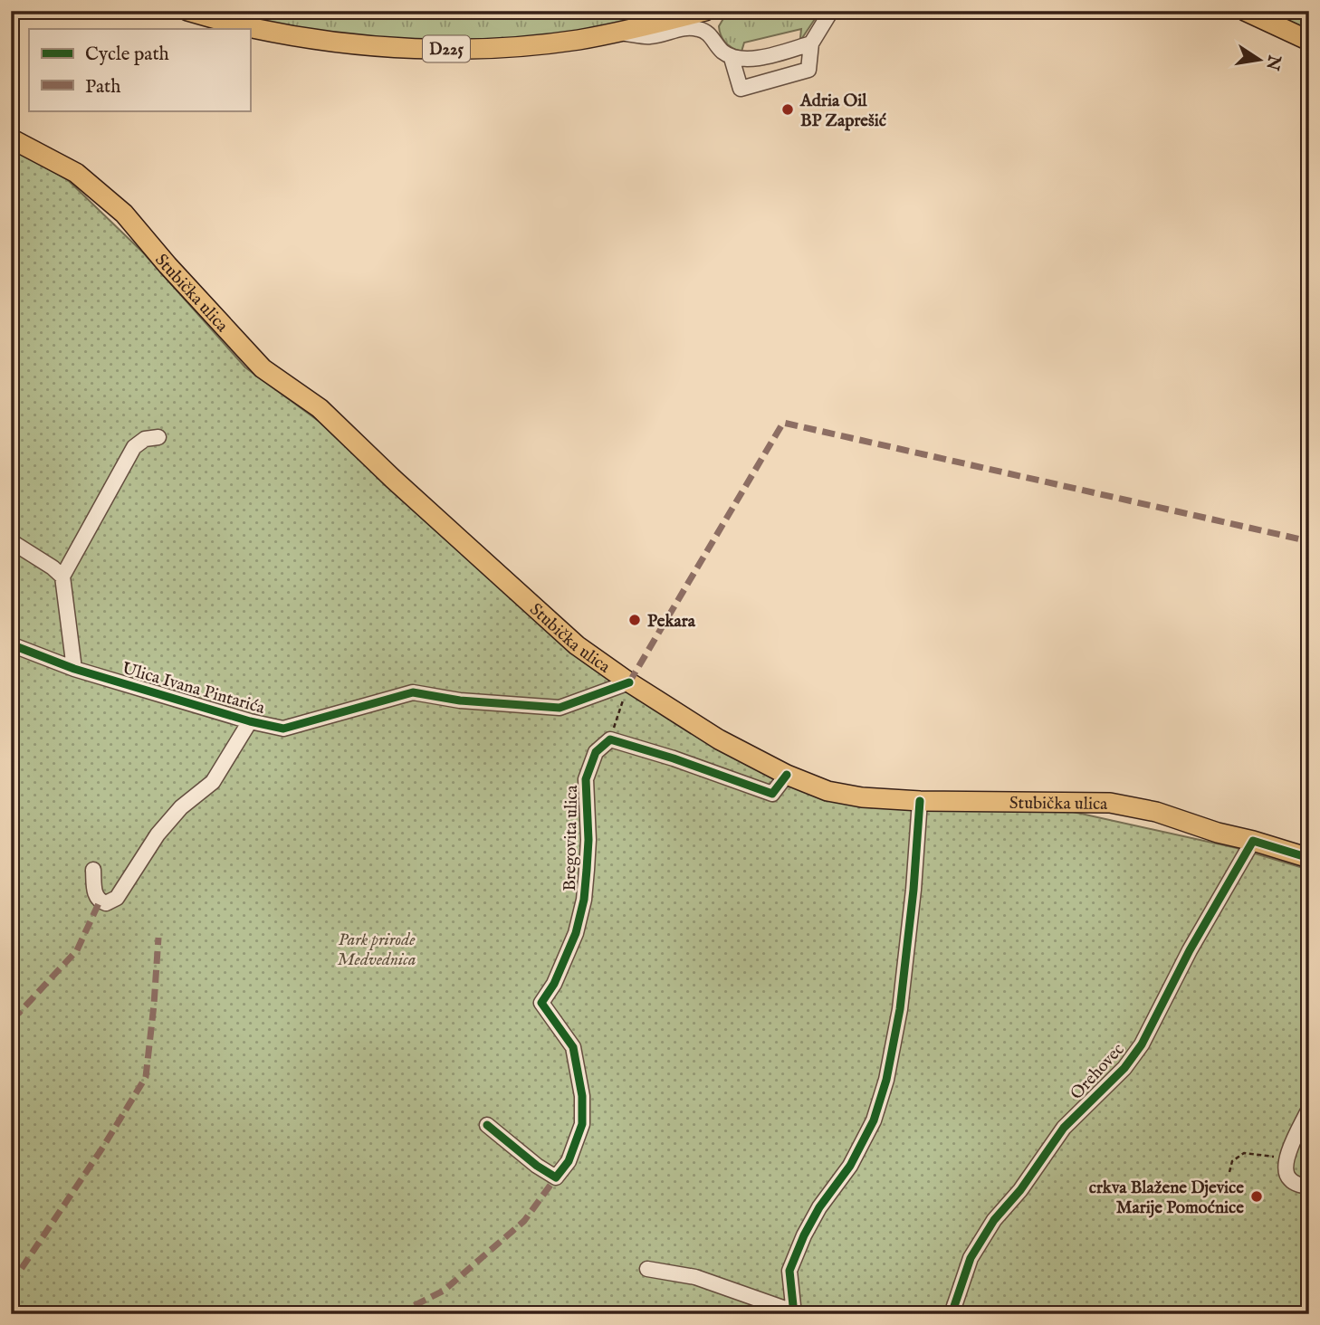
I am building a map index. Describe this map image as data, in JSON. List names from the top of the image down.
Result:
{
  "streets": {
    "main road": ["D225", "Stubička ulica"],
    "street": ["Ulica Ivana Pintarića", "Bregovita ulica", "Orehovec"]
  },
  "crossings": [
    ["Stubička ulica", "Ulica Ivana Pintarića"],
    ["Stubička ulica", "Orehovec"]
  ],
  "parks": ["Park prirode Medvednica"],
  "places": ["Adria Oil BP Zaprešić", "Pekara", "crkva Blažene Djevice Marije Pomoćnice"],
  "legend": ["Cycle path", "Path"],
  "north": "right"
}
